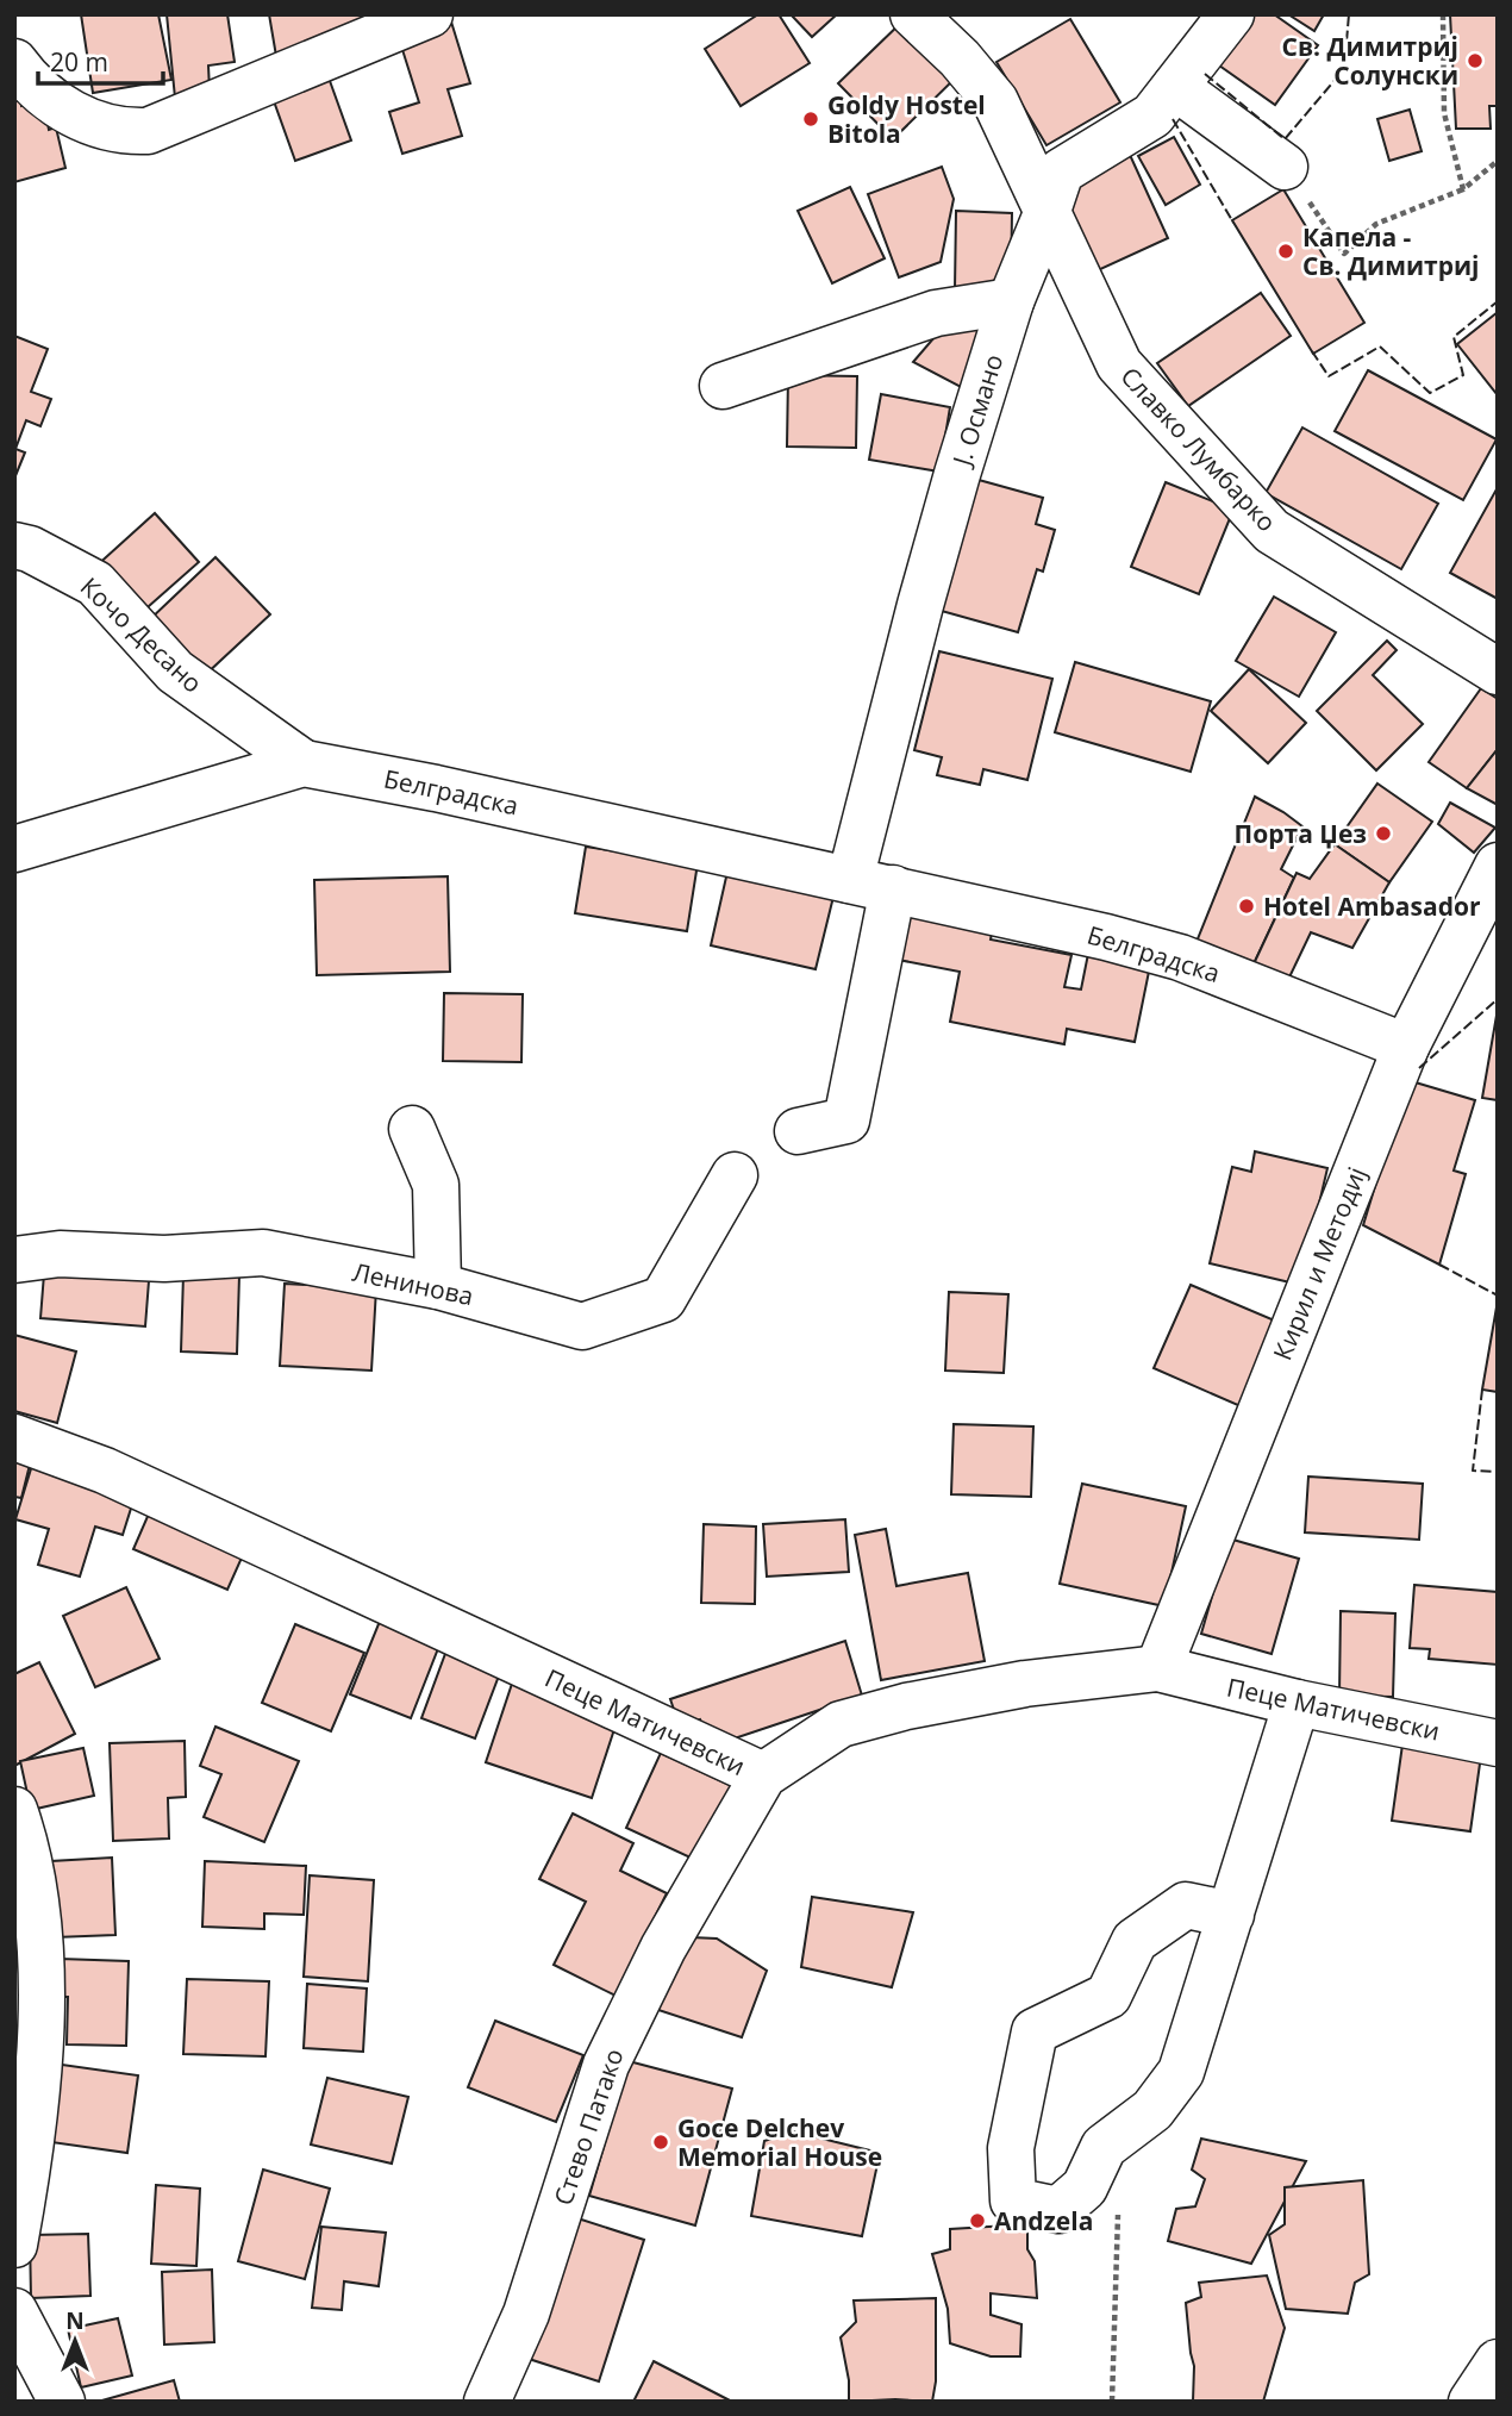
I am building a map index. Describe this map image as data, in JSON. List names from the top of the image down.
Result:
{
  "streets": {
    "street": [
      "Ј. Османо",
      "Славко Лумбарко",
      "Кочо Десано",
      "Белградска",
      "Кирил и Методиј",
      "Ленинова",
      "Пеце Матичевски",
      "Стево Патако"
    ]
  },
  "crossings": [
    ["Ј. Османо", "Славко Лумбарко"],
    ["Ј. Османо", "Белградска"],
    ["Кочо Десано", "Белградска"],
    ["Белградска", "Кирил и Методиј"],
    ["Кирил и Методиј", "Пеце Матичевски"],
    ["Пеце Матичевски", "Стево Патако"]
  ],
  "places": [
    "Св. Димитриј Солунски",
    "Goldy Hostel Bitola",
    "Капела - Св. Димитриј",
    "Порта Џез",
    "Hotel Ambasador",
    "Goce Delchev Memorial House",
    "Andzela"
  ],
  "scale_bar": "20 m",
  "north": "top"
}
